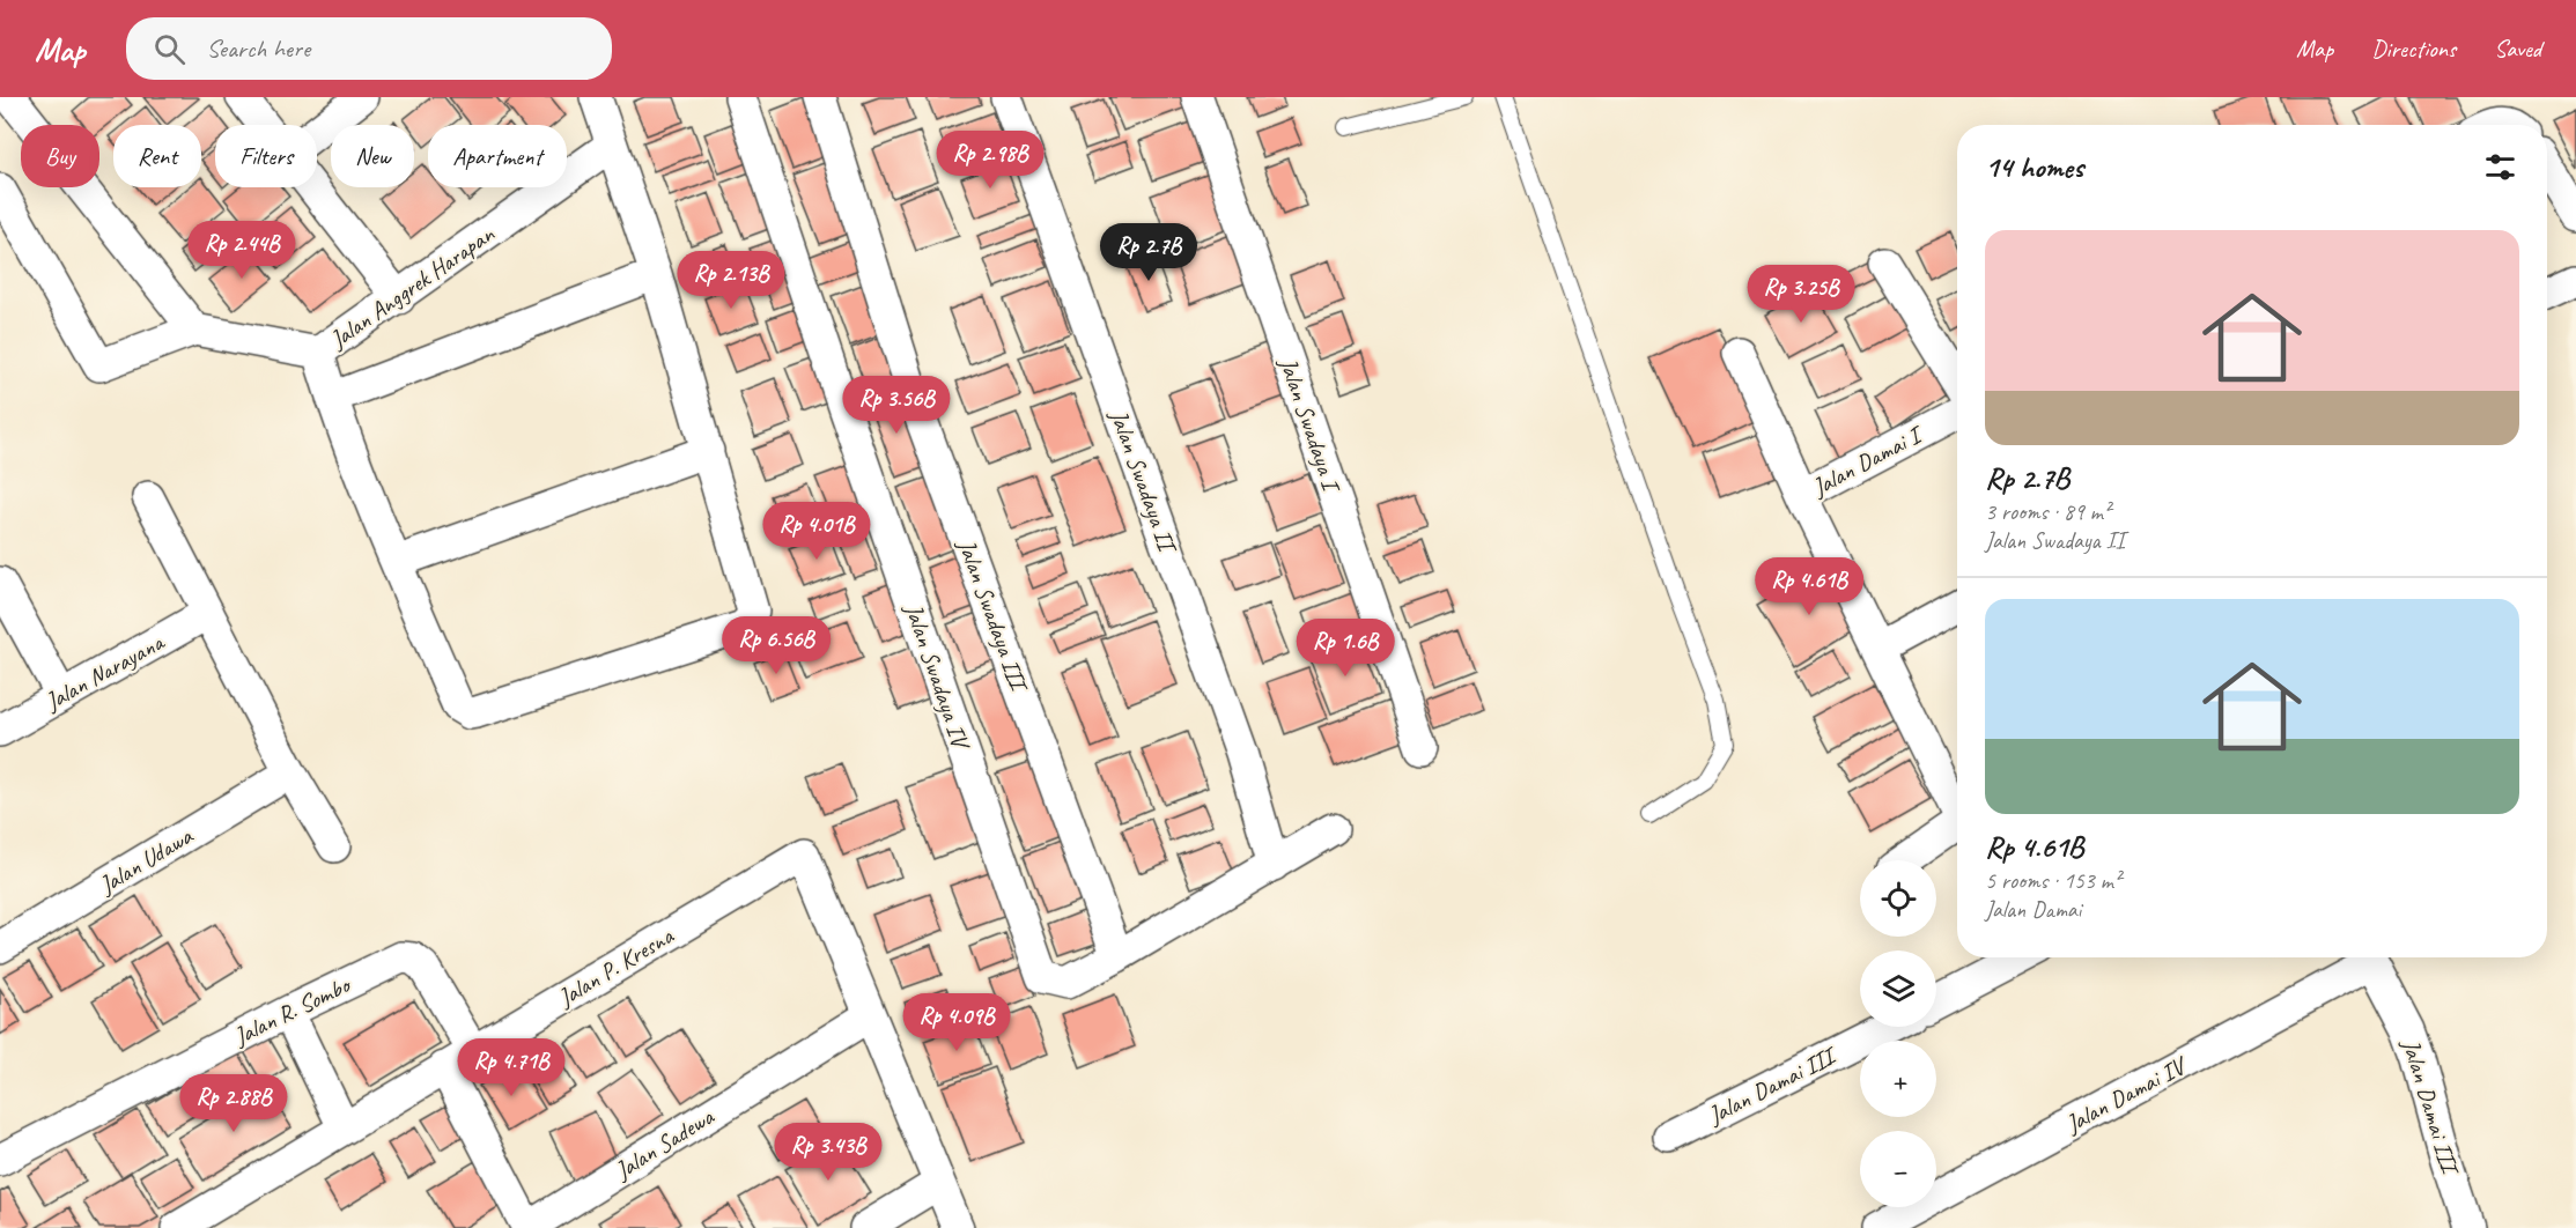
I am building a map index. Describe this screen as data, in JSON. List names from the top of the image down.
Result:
{
  "streets": {
    "street": [
      "Jalan Anggrek Harapan",
      "Jalan Swadaya I",
      "Jalan Damai I",
      "Jalan Swadaya II",
      "Jalan Swadaya III",
      "Jalan Narayana",
      "Jalan Swadaya IV",
      "Jalan Udawa",
      "Jalan P. Kresna",
      "Jalan R. Sombo",
      "Jalan Damai III",
      "Jalan Damai IV",
      "Jalan Sadewa"
    ]
  },
  "crossings": [
    ["Jalan Swadaya III", "Jalan Swadaya IV"],
    ["Jalan P. Kresna", "Jalan R. Sombo"],
    ["Jalan P. Kresna", "Jalan Sadewa"]
  ],
  "page": {
    "header": "Map",
    "search": "Search here",
    "nav": ["Map", "Directions", "Saved"],
    "chip": [
      "Buy",
      "Rent",
      "Filters",
      "New",
      "Apartment"
    ],
    "heading": "14 homes",
    "price": [
      "Rp 2.98B",
      "Rp 2.44B",
      "Rp 2.7B",
      "Rp 2.13B",
      "Rp 3.25B",
      "Rp 3.56B",
      "Rp 4.01B",
      "Rp 4.61B",
      "Rp 6.56B",
      "Rp 1.6B",
      "Rp 4.09B",
      "Rp 4.71B",
      "Rp 2.88B",
      "Rp 3.43B"
    ],
    "list": [
      {
        "name": "Rp 2.7B",
        "note": "3 rooms · 89 m² · Jalan Swadaya II"
      },
      {
        "name": "Rp 4.61B",
        "note": "5 rooms · 153 m² · Jalan Damai"
      }
    ],
    "map_buttons": ["+", "−"]
  }
}
